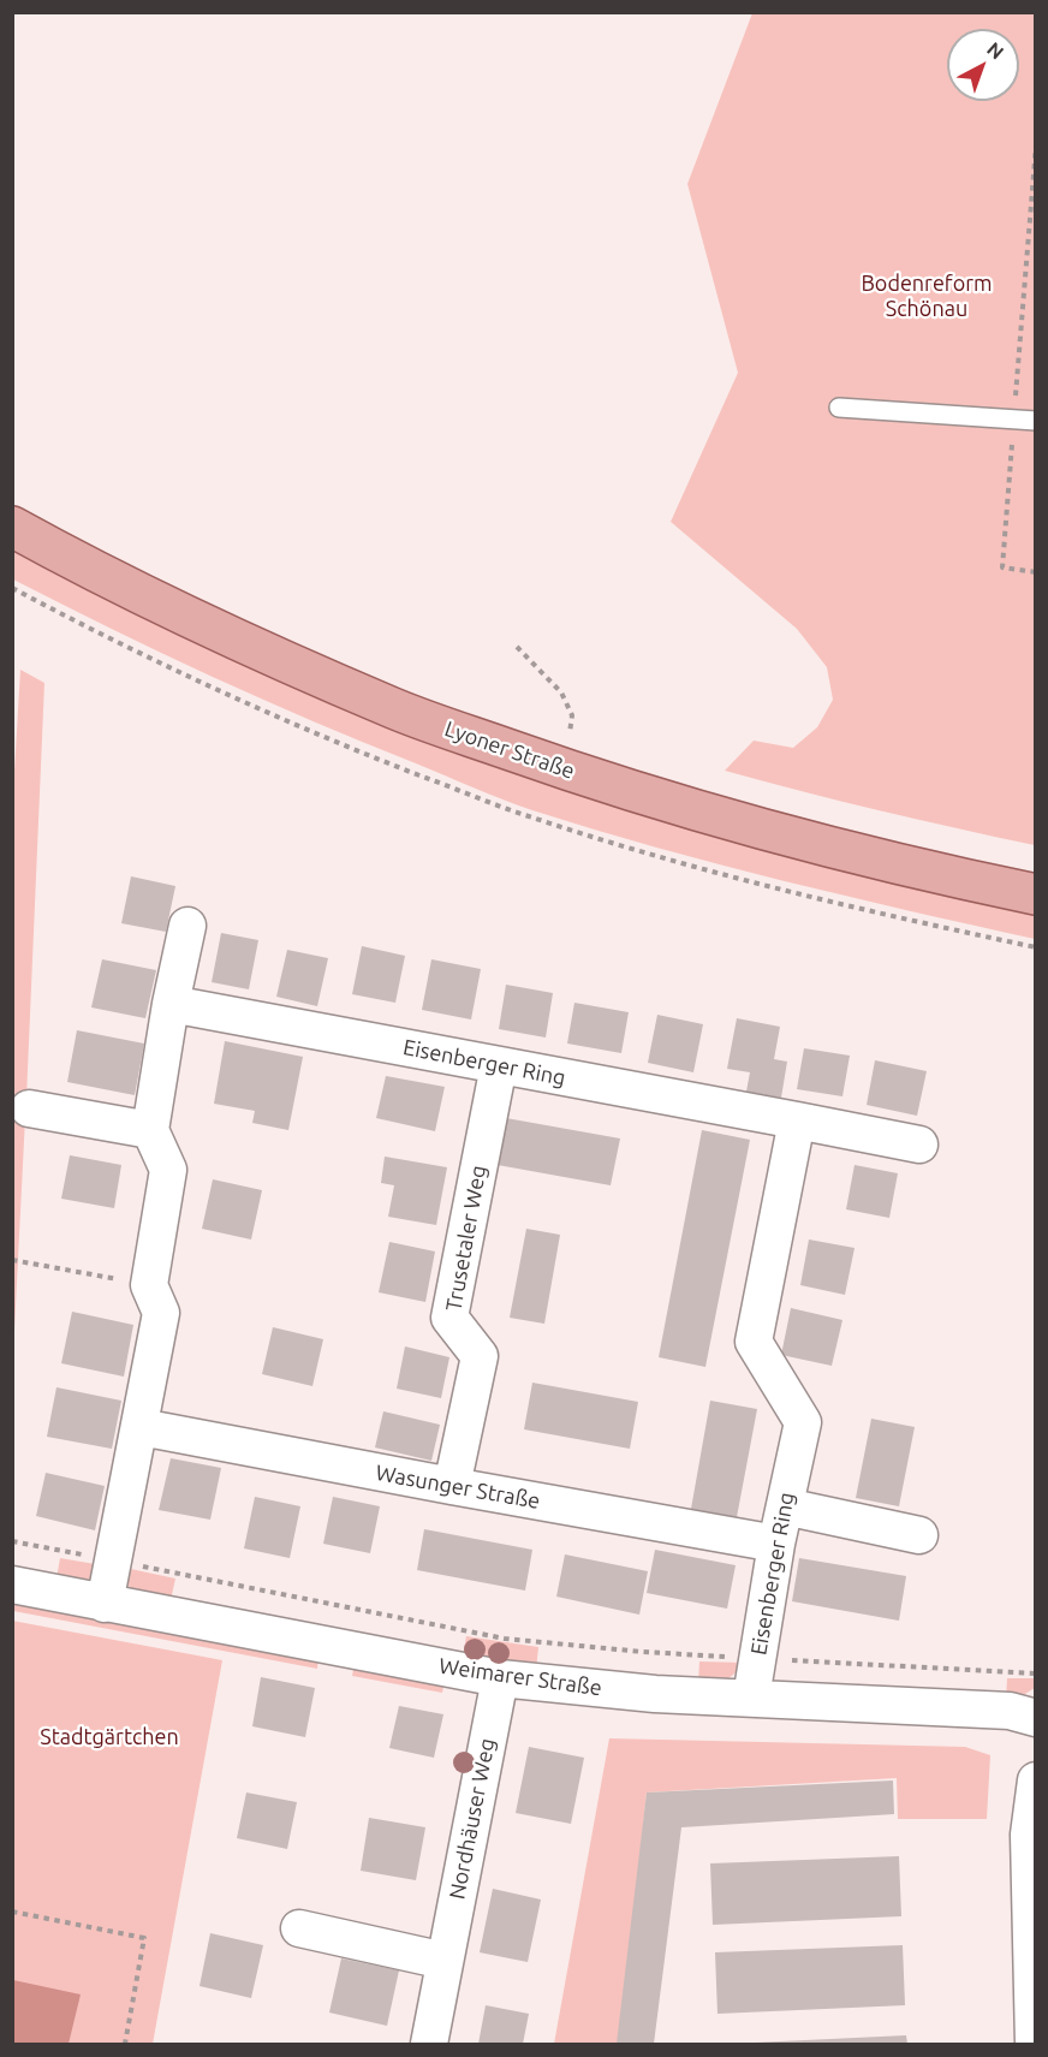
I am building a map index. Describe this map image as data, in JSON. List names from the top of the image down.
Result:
{
  "streets": {
    "main road": ["Lyoner Straße"],
    "street": [
      "Eisenberger Ring",
      "Trusetaler Weg",
      "Wasunger Straße",
      "Weimarer Straße",
      "Nordhäuser Weg"
    ]
  },
  "crossings": [
    ["Eisenberger Ring", "Trusetaler Weg"],
    ["Eisenberger Ring", "Wasunger Straße"],
    ["Eisenberger Ring", "Weimarer Straße"],
    ["Trusetaler Weg", "Wasunger Straße"],
    ["Weimarer Straße", "Nordhäuser Weg"]
  ],
  "parks": ["Bodenreform Schönau", "Stadtgärtchen"],
  "north": "top right"
}
